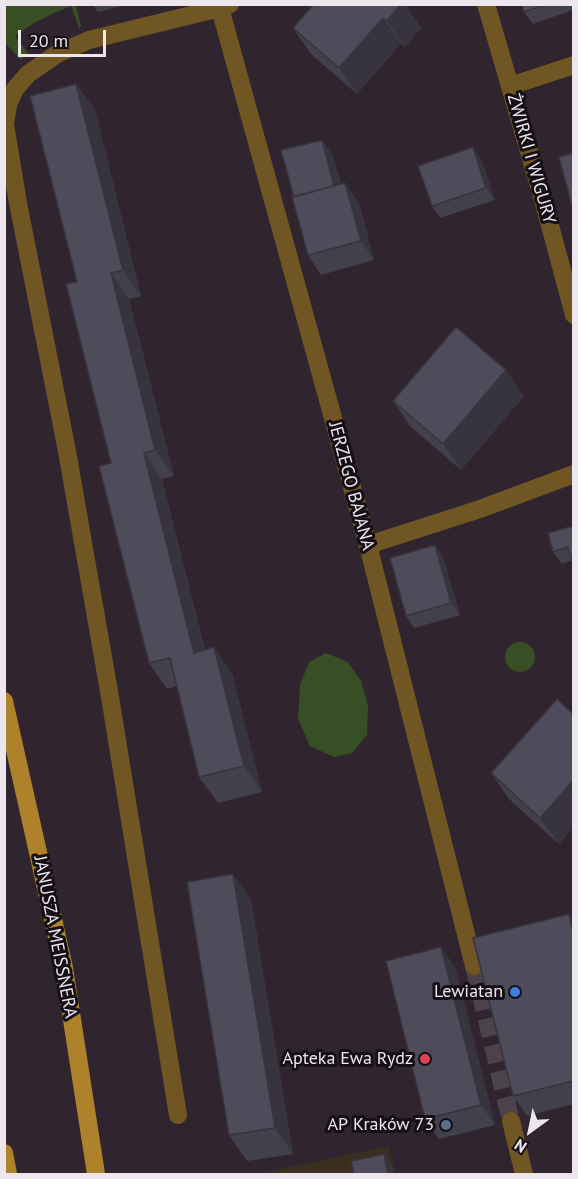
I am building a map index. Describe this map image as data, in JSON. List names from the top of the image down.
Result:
{
  "streets": {
    "main road": ["JANUSZA MEISSNERA"],
    "street": ["ŻWIRKI I WIGURY", "JERZEGO BAJANA"]
  },
  "places": ["Lewiatan", "Apteka Ewa Rydz", "AP Kraków 73"],
  "scale_bar": "20 m",
  "north": "bottom left"
}
